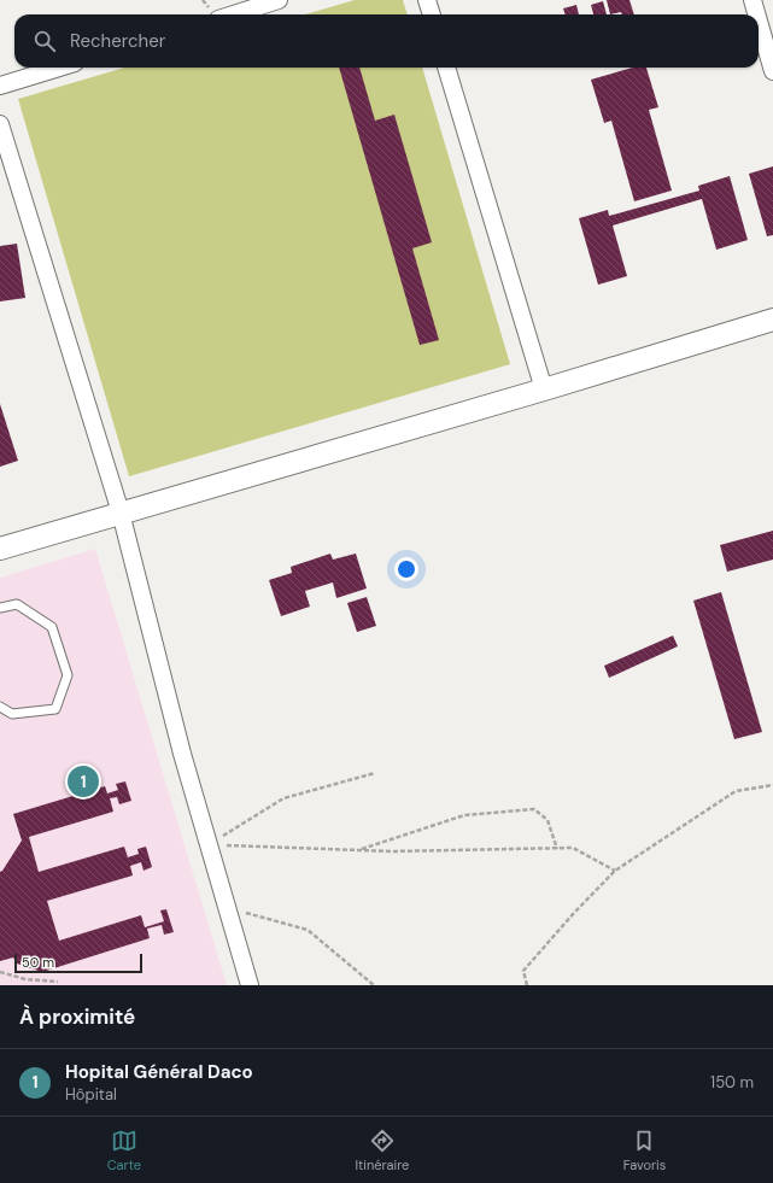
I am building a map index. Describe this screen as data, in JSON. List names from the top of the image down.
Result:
{
  "scale_bar": "50 m",
  "page": {
    "search": "Rechercher",
    "pins": "1",
    "scale": "50 m",
    "heading": "À proximité",
    "list": [
      {
        "mark": "1",
        "name": "Hopital Général Daco",
        "note": "Hôpital",
        "value": "150 m"
      }
    ],
    "nav": ["Carte", "Itinéraire", "Favoris"]
  }
}
